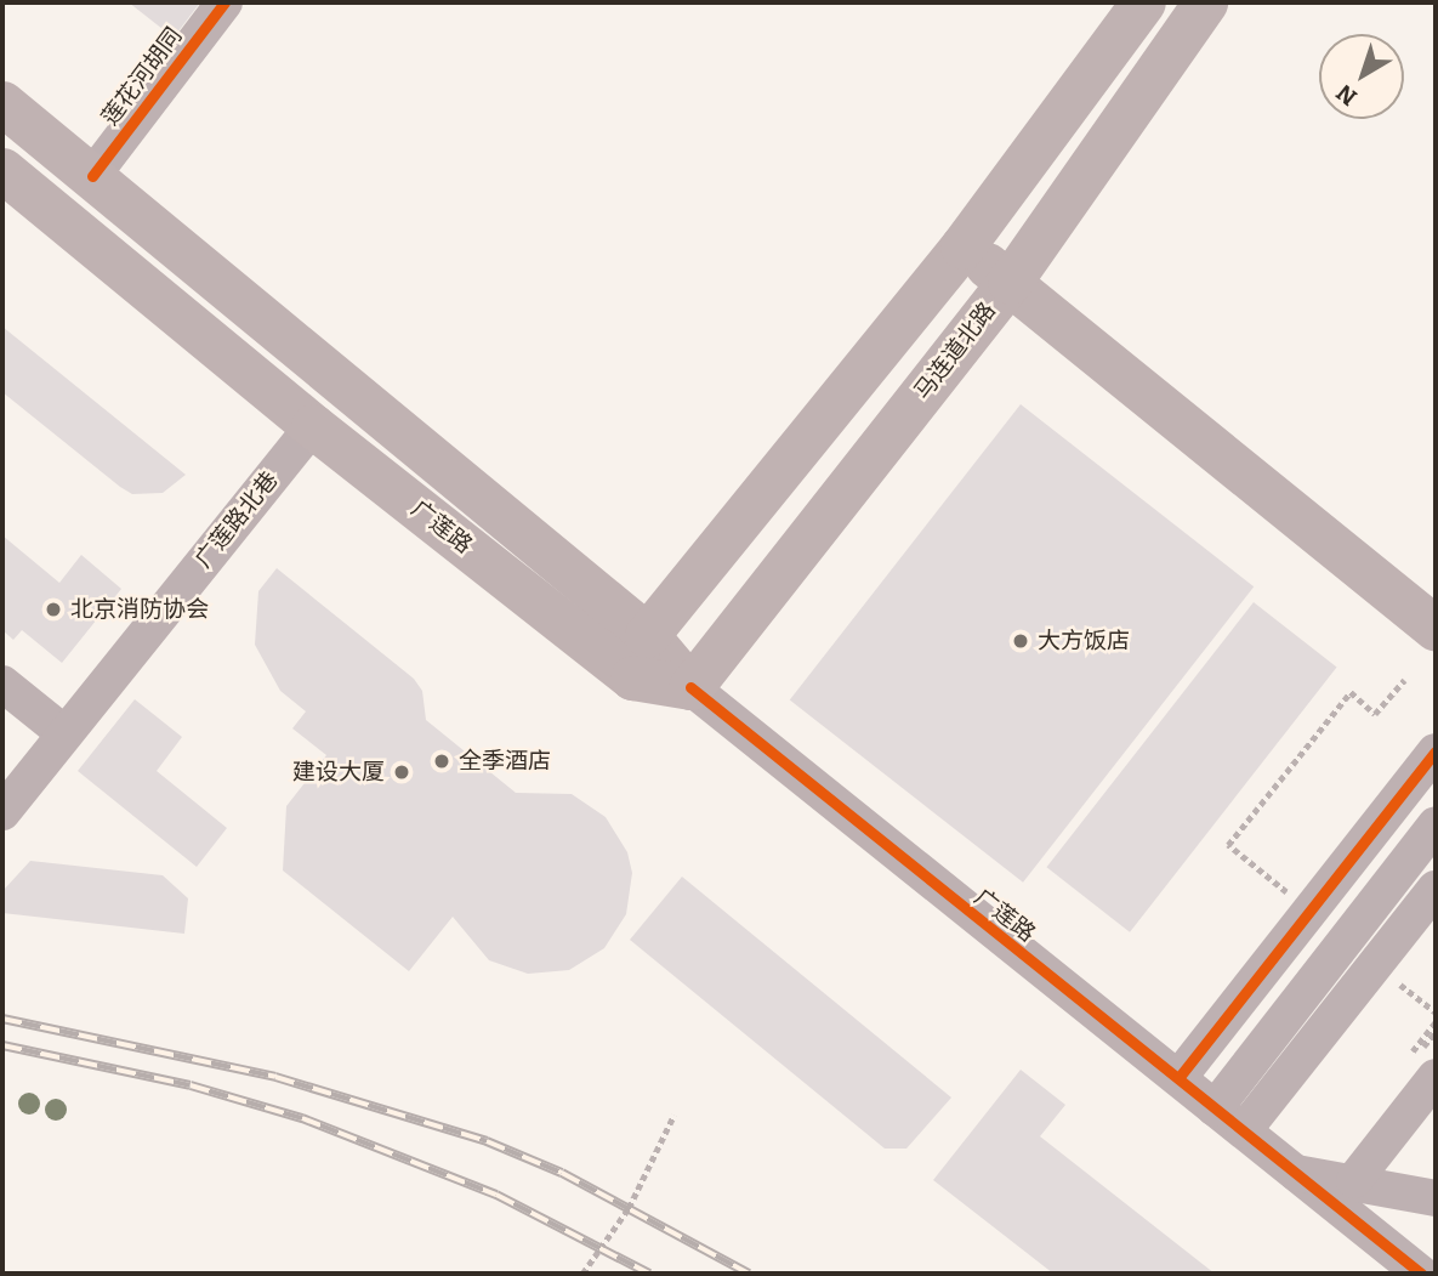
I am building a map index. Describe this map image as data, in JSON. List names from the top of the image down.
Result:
{
  "streets": {
    "main road": ["马连道北路", "广莲路"],
    "street": ["莲花河胡同", "广莲路北巷"]
  },
  "crossings": [
    ["莲花河胡同", "广莲路"],
    ["马连道北路", "广莲路"],
    ["广莲路北巷", "广莲路"]
  ],
  "places": [
    "北京消防协会",
    "大方饭店",
    "全季酒店",
    "建设大厦"
  ],
  "north": "bottom left"
}
